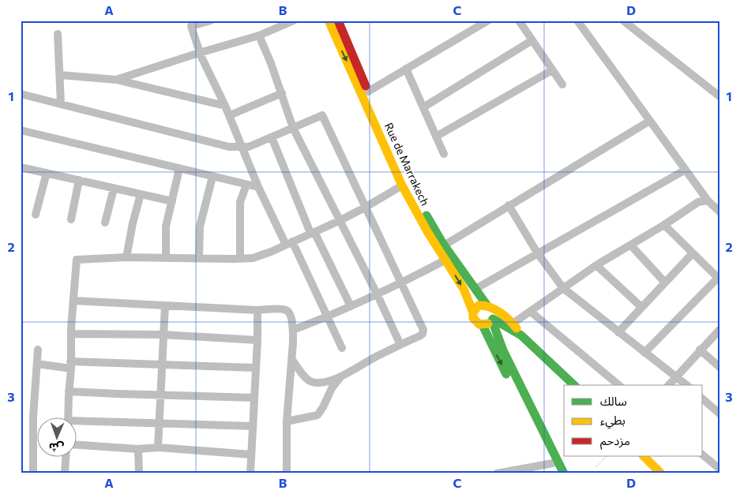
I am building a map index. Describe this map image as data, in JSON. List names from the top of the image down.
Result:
{
  "streets": {
    "main road": ["Rue de Marrakech"]
  },
  "legend": ["سالك", "بطيء", "مزدحم"],
  "north": "bottom",
  "grid": {
    "columns": [
      "A",
      "B",
      "C",
      "D"
    ],
    "rows": ["1", "2", "3"]
  }
}
